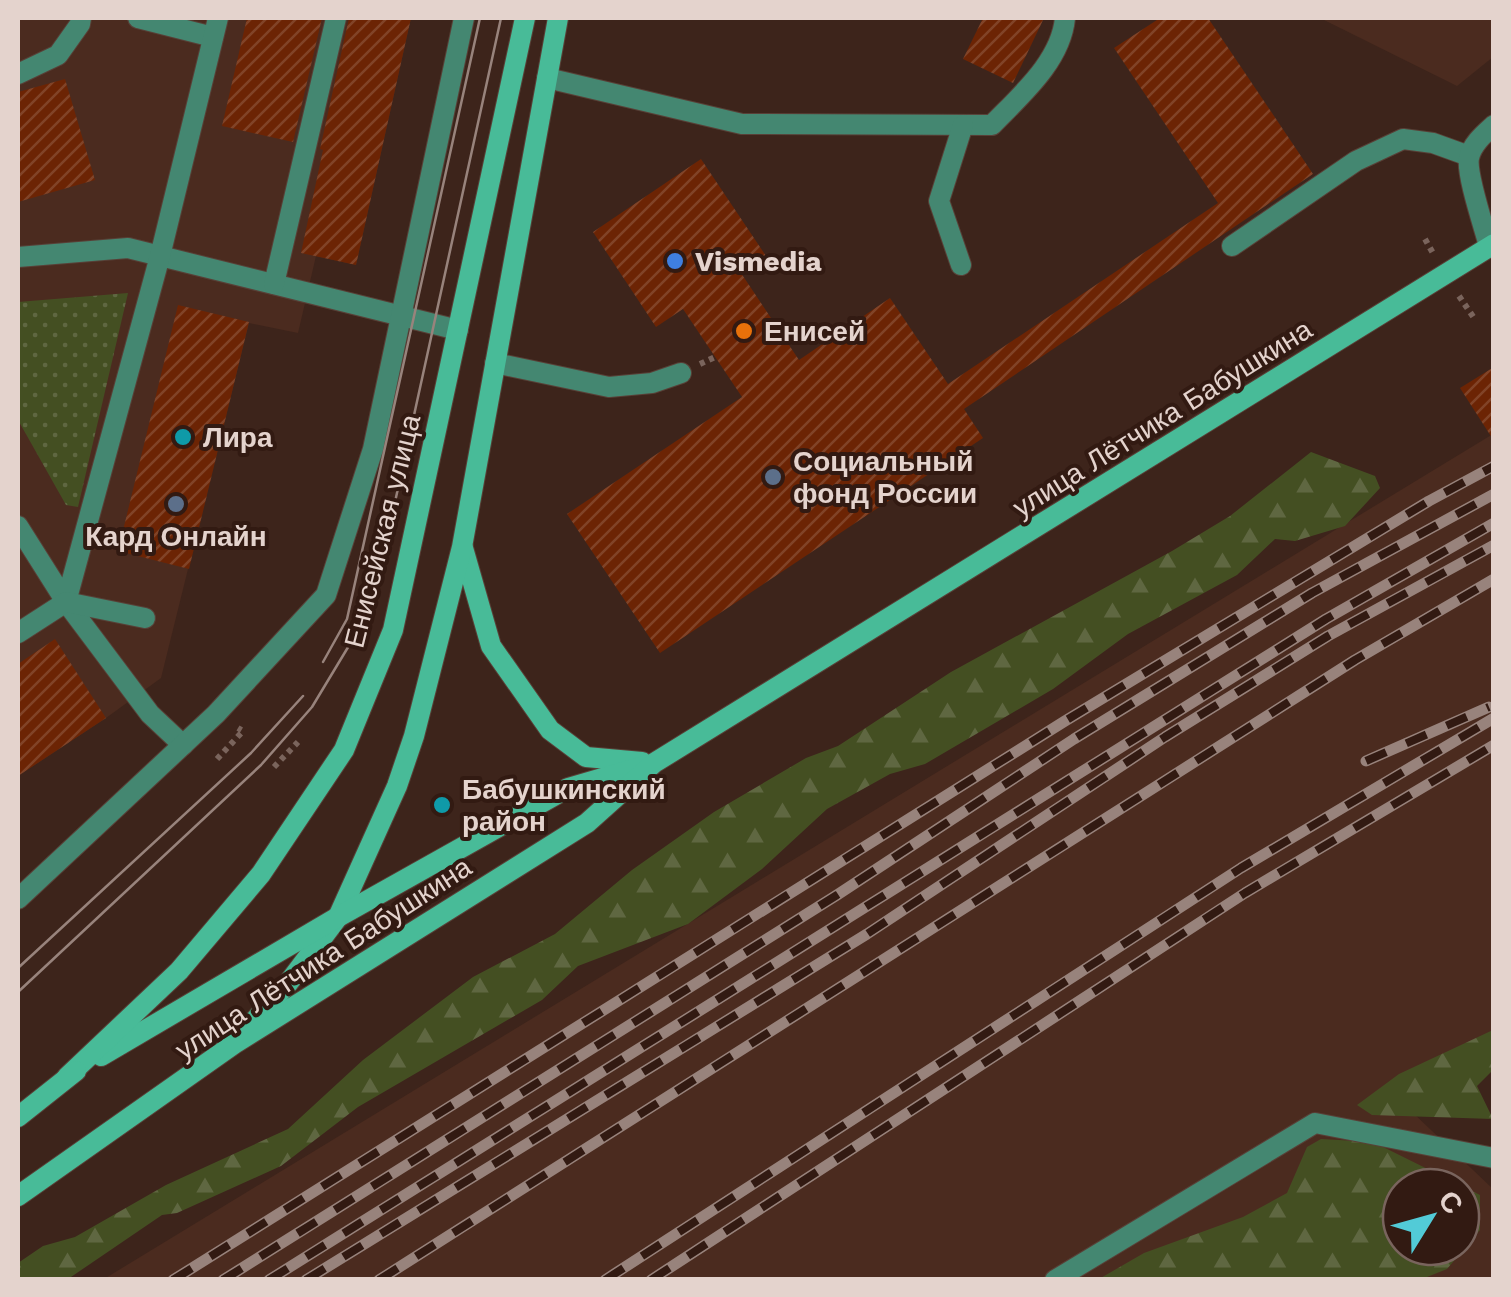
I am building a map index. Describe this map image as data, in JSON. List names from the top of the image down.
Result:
{
  "streets": {
    "main road": ["улица Лётчика Бабушкина", "Енисейская улица"]
  },
  "crossings": [
    ["улица Лётчика Бабушкина", "Енисейская улица"]
  ],
  "places": [
    "Vismedia",
    "Енисей",
    "Лира",
    "Социальный фонд России",
    "Кард Онлайн",
    "Бабушкинский район"
  ],
  "north": "top right"
}
